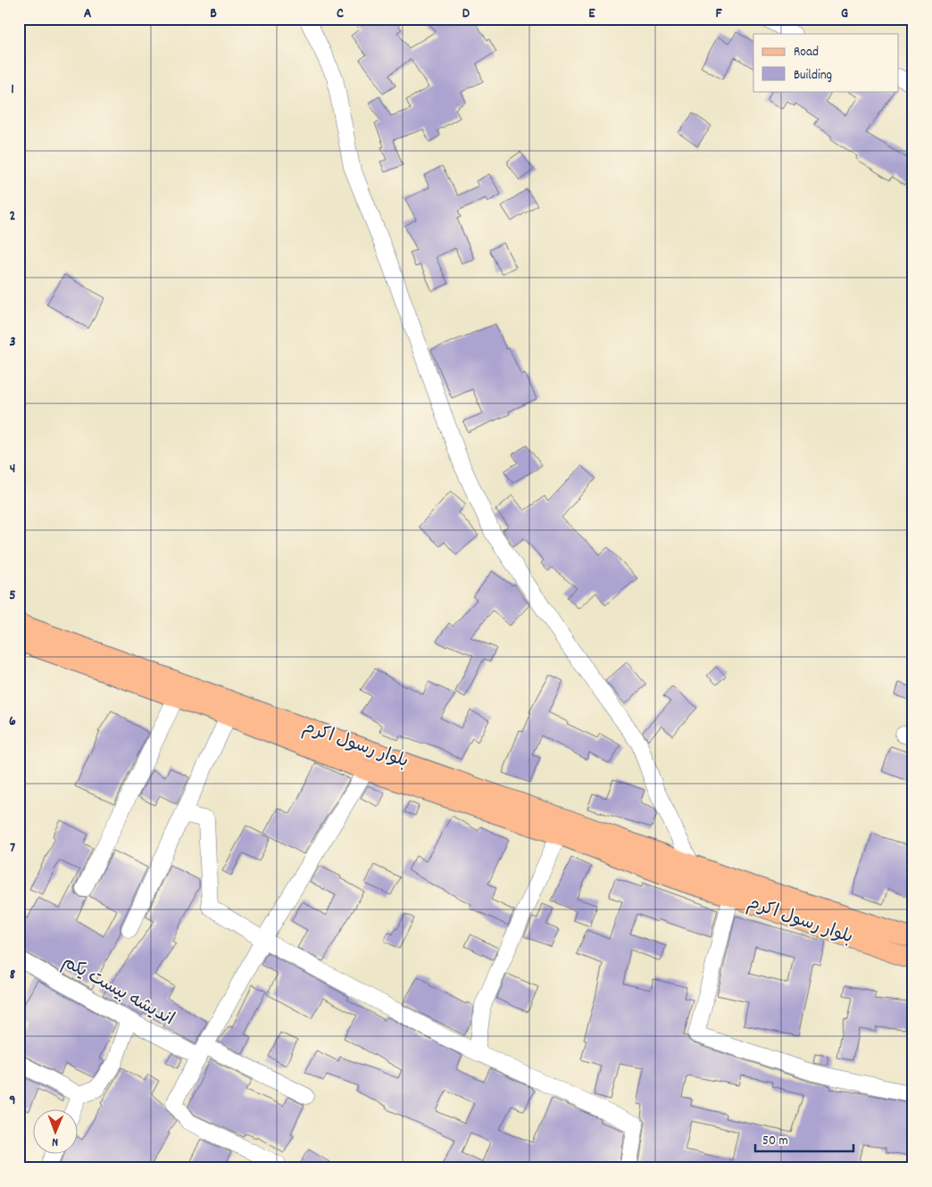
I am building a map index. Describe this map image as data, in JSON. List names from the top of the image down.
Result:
{
  "streets": {
    "main road": ["بلوار رسول اکرم"],
    "street": ["اندیشه بیست یکم"]
  },
  "legend": ["Road", "Building"],
  "scale_bar": "50 m",
  "north": "bottom",
  "grid": {
    "columns": [
      "A",
      "B",
      "C",
      "D",
      "E",
      "F",
      "G"
    ],
    "rows": [
      "1",
      "2",
      "3",
      "4",
      "5",
      "6",
      "7",
      "8",
      "9"
    ]
  }
}
